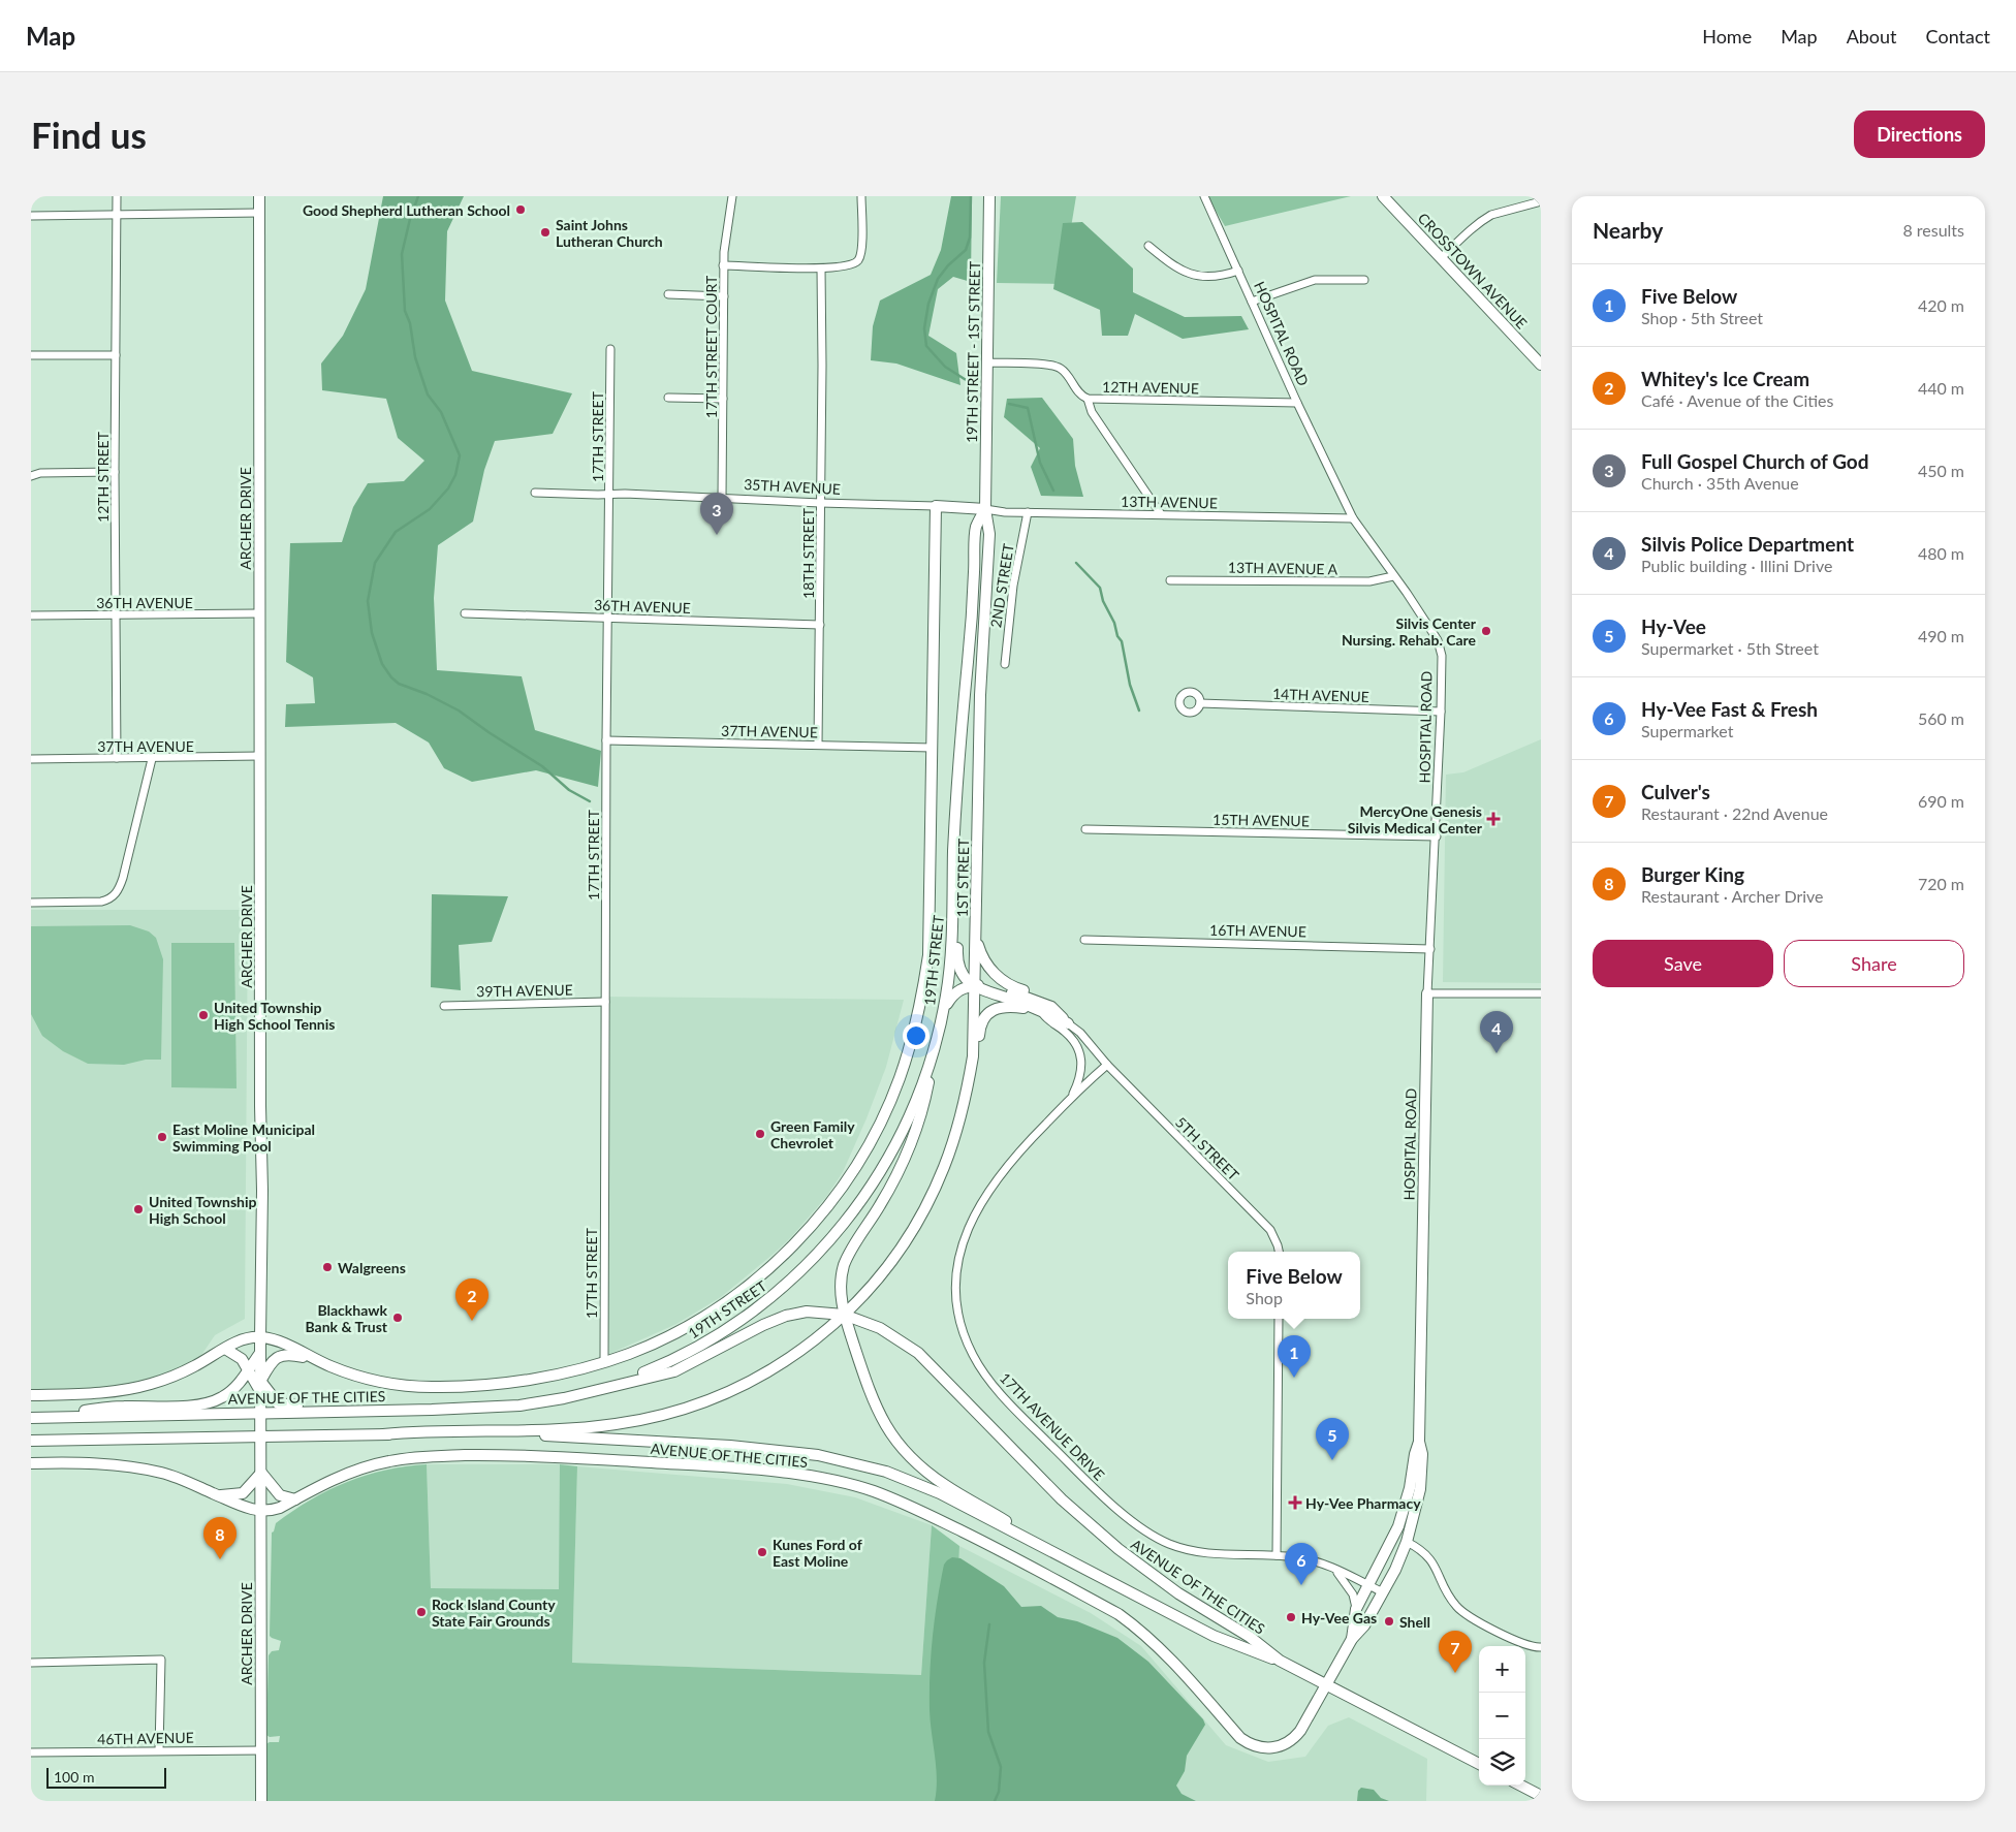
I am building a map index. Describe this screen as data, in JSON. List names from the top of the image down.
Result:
{
  "streets": {
    "main road": [
      "CROSSTOWN AVENUE",
      "HOSPITAL ROAD",
      "19TH STREET - 1ST STREET",
      "35TH AVENUE",
      "ARCHER DRIVE",
      "1ST STREET",
      "19TH STREET",
      "AVENUE OF THE CITIES"
    ],
    "street": [
      "17TH STREET COURT",
      "12TH AVENUE",
      "17TH STREET",
      "12TH STREET",
      "13TH AVENUE",
      "18TH STREET",
      "13TH AVENUE A",
      "2ND STREET",
      "36TH AVENUE",
      "14TH AVENUE",
      "37TH AVENUE",
      "15TH AVENUE",
      "16TH AVENUE",
      "39TH AVENUE",
      "5TH STREET",
      "17TH AVENUE DRIVE",
      "46TH AVENUE"
    ]
  },
  "crossings": [
    ["HOSPITAL ROAD", "12TH AVENUE"],
    ["HOSPITAL ROAD", "13TH AVENUE"],
    ["HOSPITAL ROAD", "13TH AVENUE A"],
    ["HOSPITAL ROAD", "14TH AVENUE"],
    ["HOSPITAL ROAD", "15TH AVENUE"],
    ["HOSPITAL ROAD", "16TH AVENUE"],
    ["HOSPITAL ROAD", "AVENUE OF THE CITIES"],
    ["HOSPITAL ROAD", "17TH AVENUE DRIVE"],
    ["17TH STREET COURT", "35TH AVENUE"],
    ["19TH STREET - 1ST STREET", "12TH AVENUE"],
    ["19TH STREET - 1ST STREET", "35TH AVENUE"],
    ["19TH STREET - 1ST STREET", "13TH AVENUE"],
    ["19TH STREET - 1ST STREET", "1ST STREET"],
    ["19TH STREET - 1ST STREET", "19TH STREET"],
    ["17TH STREET", "35TH AVENUE"],
    ["17TH STREET", "36TH AVENUE"],
    ["17TH STREET", "37TH AVENUE"],
    ["17TH STREET", "39TH AVENUE"],
    ["17TH STREET", "AVENUE OF THE CITIES"],
    ["12TH STREET", "36TH AVENUE"],
    ["12TH STREET", "37TH AVENUE"],
    ["35TH AVENUE", "13TH AVENUE"],
    ["35TH AVENUE", "18TH STREET"],
    ["35TH AVENUE", "1ST STREET"],
    ["35TH AVENUE", "19TH STREET"],
    ["13TH AVENUE", "2ND STREET"],
    ["13TH AVENUE", "1ST STREET"],
    ["13TH AVENUE", "19TH STREET"],
    ["ARCHER DRIVE", "36TH AVENUE"],
    ["ARCHER DRIVE", "37TH AVENUE"],
    ["ARCHER DRIVE", "AVENUE OF THE CITIES"],
    ["ARCHER DRIVE", "46TH AVENUE"],
    ["18TH STREET", "36TH AVENUE"],
    ["18TH STREET", "37TH AVENUE"],
    ["37TH AVENUE", "19TH STREET"],
    ["1ST STREET", "19TH STREET"],
    ["1ST STREET", "AVENUE OF THE CITIES"],
    ["19TH STREET", "AVENUE OF THE CITIES"],
    ["5TH STREET", "17TH AVENUE DRIVE"]
  ],
  "places": {
    "other": [
      "Good Shepherd Lutheran School",
      "Saint Johns Lutheran Church",
      "Silvis Center Nursing. Rehab. Care",
      "United Township High School Tennis",
      "Green Family Chevrolet",
      "East Moline Municipal Swimming Pool",
      "United Township High School",
      "Walgreens",
      "Blackhawk Bank & Trust",
      "Kunes Ford of East Moline",
      "Rock Island County State Fair Grounds",
      "Hy-Vee Gas",
      "Shell"
    ],
    "health": ["MercyOne Genesis Silvis Medical Center", "Hy-Vee Pharmacy"]
  },
  "scale_bar": "100 m",
  "page": {
    "header": "Map",
    "nav": [
      "Home",
      "Map",
      "About",
      "Contact"
    ],
    "buttons": [
      "Directions",
      ["Save", "Share"]
    ],
    "title": "Find us",
    "heading": ["Nearby", "8 results"],
    "list": [
      {
        "mark": "1",
        "name": "Five Below",
        "note": "Shop · 5th Street",
        "value": "420 m"
      },
      {
        "mark": "2",
        "name": "Whitey's Ice Cream",
        "note": "Café · Avenue of the Cities",
        "value": "440 m"
      },
      {
        "mark": "3",
        "name": "Full Gospel Church of God",
        "note": "Church · 35th Avenue",
        "value": "450 m"
      },
      {
        "mark": "4",
        "name": "Silvis Police Department",
        "note": "Public building · Illini Drive",
        "value": "480 m"
      },
      {
        "mark": "5",
        "name": "Hy-Vee",
        "note": "Supermarket · 5th Street",
        "value": "490 m"
      },
      {
        "mark": "6",
        "name": "Hy-Vee Fast & Fresh",
        "note": "Supermarket",
        "value": "560 m"
      },
      {
        "mark": "7",
        "name": "Culver's",
        "note": "Restaurant · 22nd Avenue",
        "value": "690 m"
      },
      {
        "mark": "8",
        "name": "Burger King",
        "note": "Restaurant · Archer Drive",
        "value": "720 m"
      }
    ],
    "pins": [
      "3",
      "4",
      "2",
      "1",
      "5",
      "8",
      "6",
      "7"
    ],
    "popup": ["Five Below", "Shop"],
    "map_buttons": ["+", "−"],
    "scale": "100 m"
  }
}
